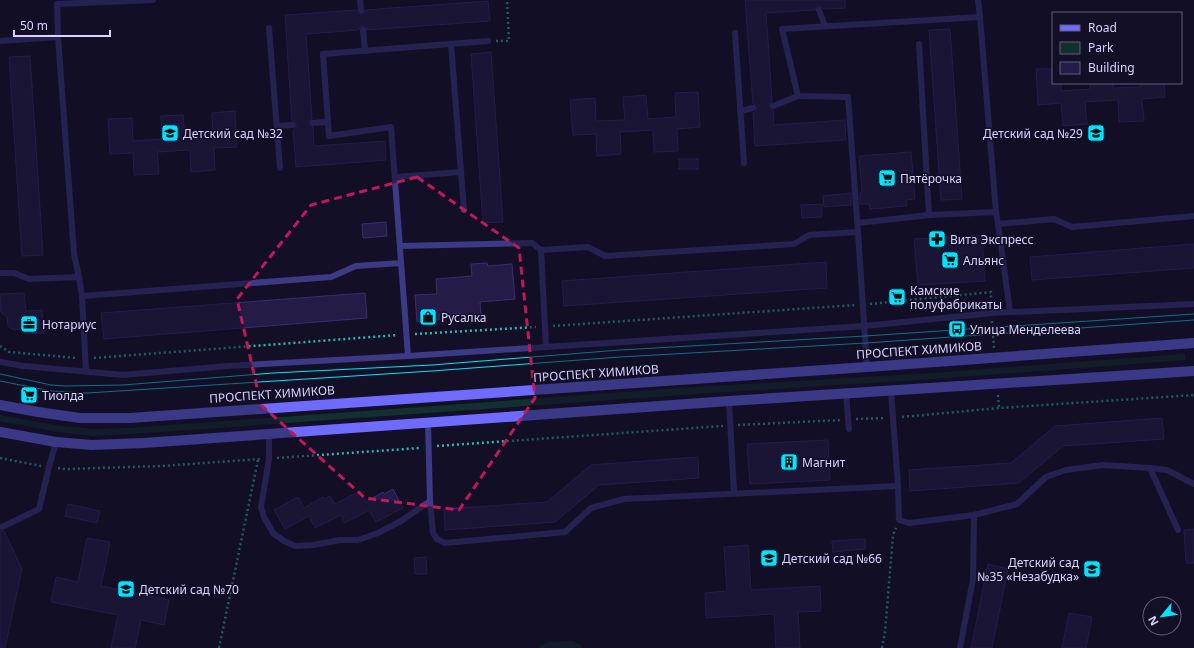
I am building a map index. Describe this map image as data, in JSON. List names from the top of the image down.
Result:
{
  "streets": {
    "main road": ["ПРОСПЕКТ ХИМИКОВ"]
  },
  "places": {
    "school or university": [
      "Детский сад №32",
      "Детский сад №29",
      "Детский сад №66",
      "Детский сад №35 «Незабудка»",
      "Детский сад №70"
    ],
    "supermarket": [
      "Пятёрочка",
      "Альянс",
      "Камские полуфабрикаты",
      "Тиолда"
    ],
    "pharmacy": ["Вита Экспресс"],
    "shop": ["Русалка"],
    "office": ["Нотариус"],
    "bus stop": ["Улица Менделеева"],
    "building": ["Магнит"]
  },
  "legend": ["Road", "Park", "Building"],
  "scale_bar": "50 m",
  "north": "bottom left"
}
